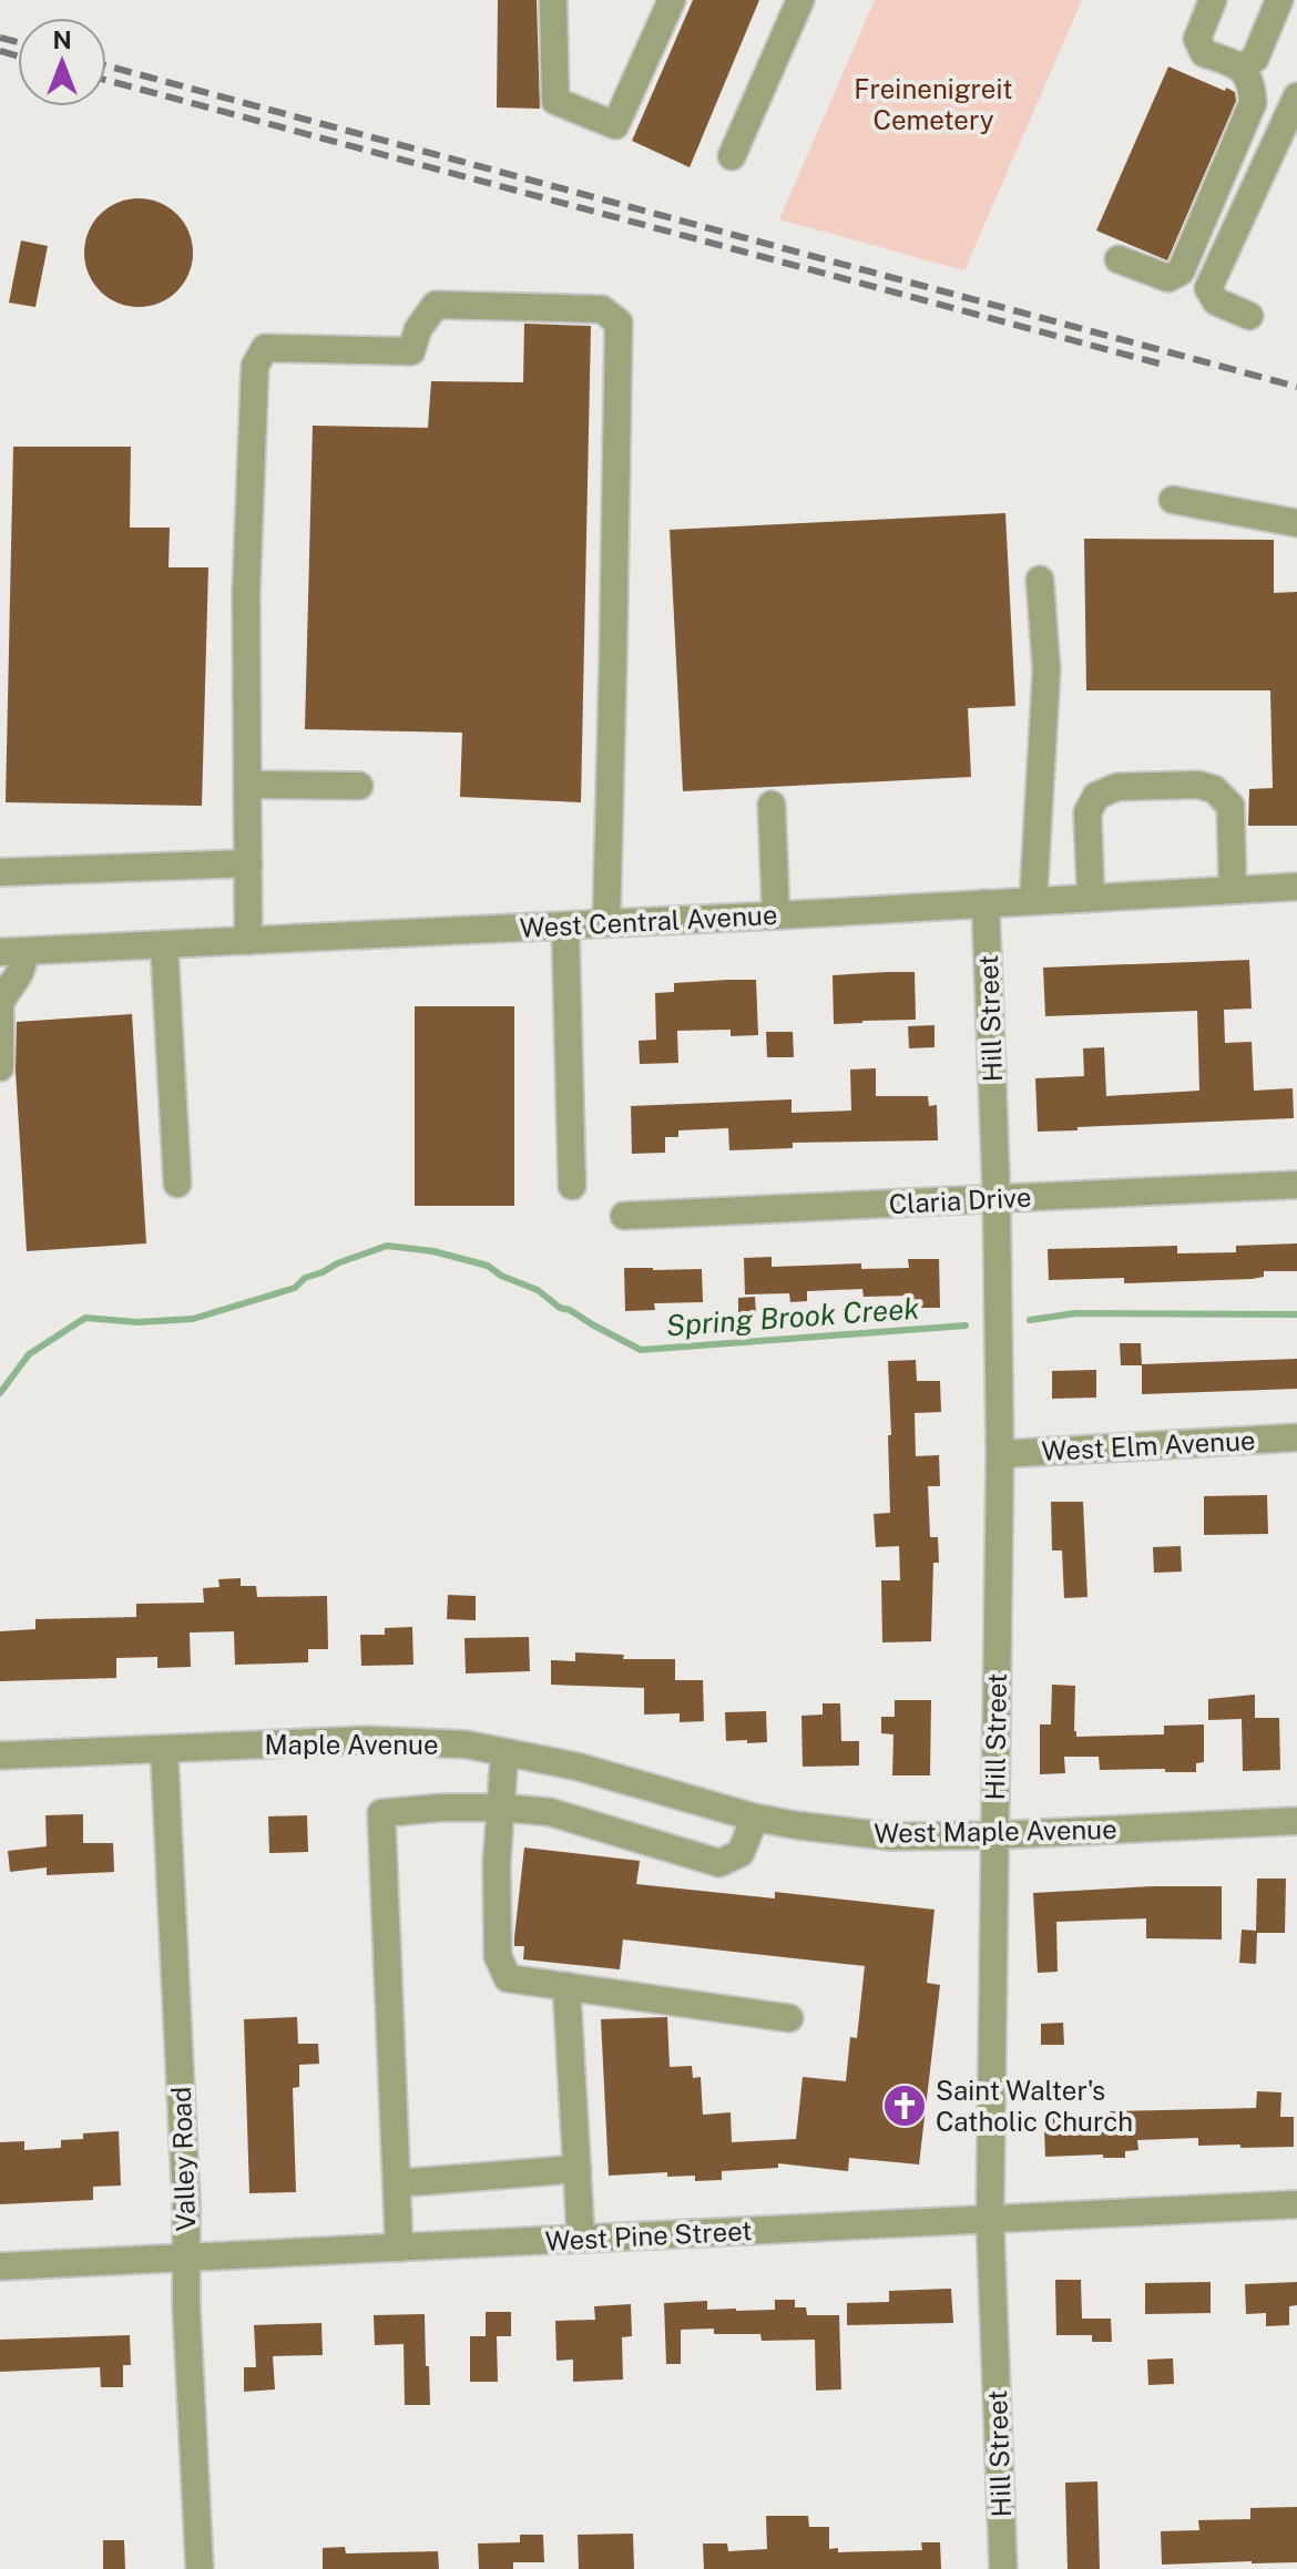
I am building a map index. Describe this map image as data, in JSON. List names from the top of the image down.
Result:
{
  "streets": {
    "street": [
      "West Central Avenue",
      "Hill Street",
      "Claria Drive",
      "West Elm Avenue",
      "Maple Avenue",
      "West Maple Avenue",
      "Valley Road",
      "West Pine Street"
    ]
  },
  "crossings": [
    ["West Central Avenue", "Hill Street"],
    ["Hill Street", "Claria Drive"],
    ["Hill Street", "West Elm Avenue"],
    ["Hill Street", "West Maple Avenue"],
    ["Hill Street", "West Pine Street"],
    ["Maple Avenue", "West Maple Avenue"],
    ["Maple Avenue", "Valley Road"],
    ["Valley Road", "West Pine Street"]
  ],
  "water": ["Spring Brook Creek"],
  "parks": ["Freinenigreit Cemetery"],
  "places": {
    "church": ["Saint Walter's Catholic Church"]
  },
  "north": "top"
}
